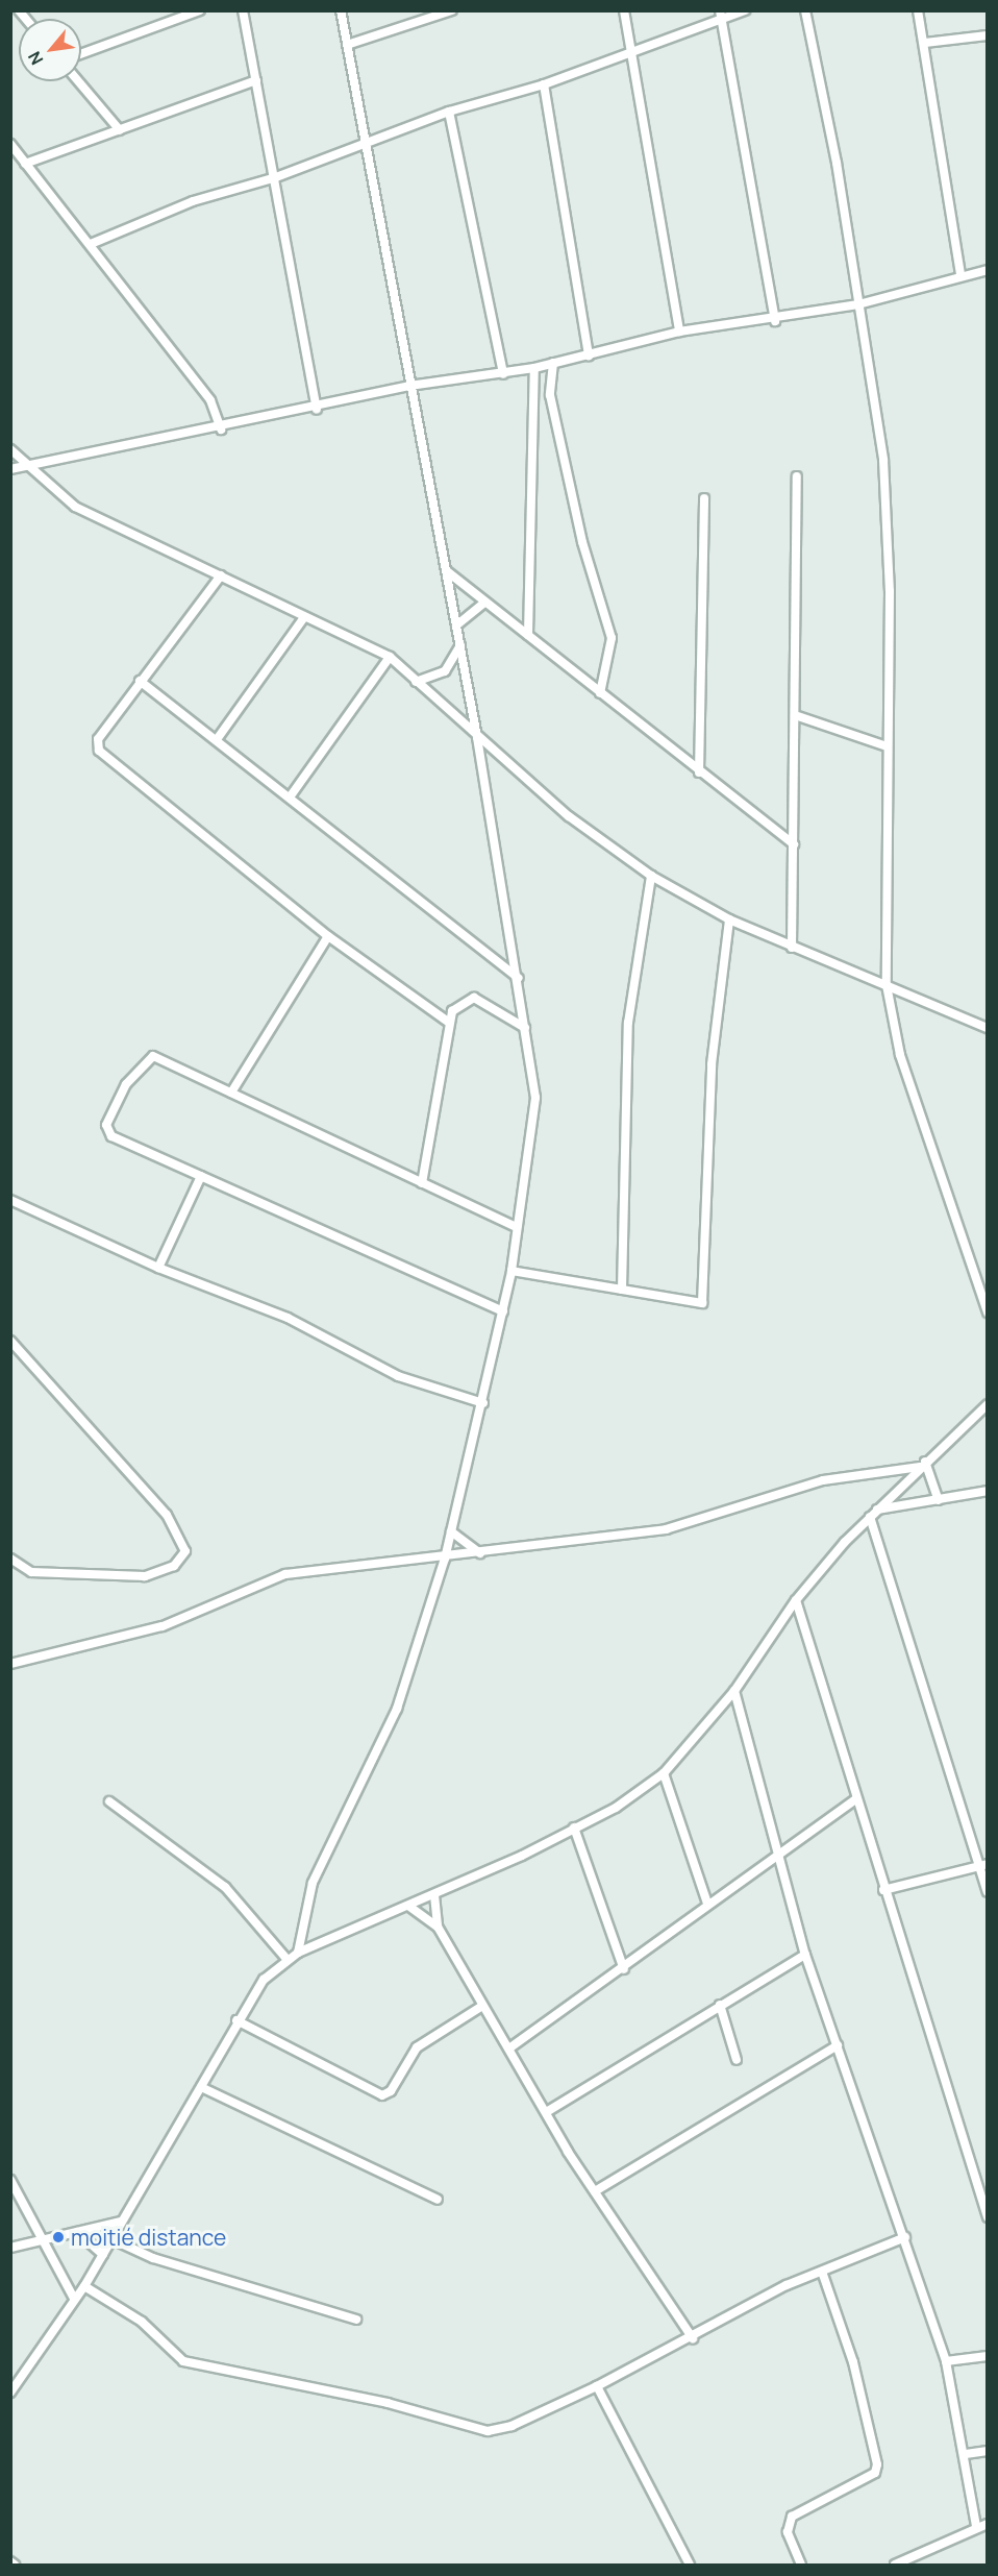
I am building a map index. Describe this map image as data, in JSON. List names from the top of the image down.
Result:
{
  "places": ["moitié distance"],
  "north": "bottom left"
}
